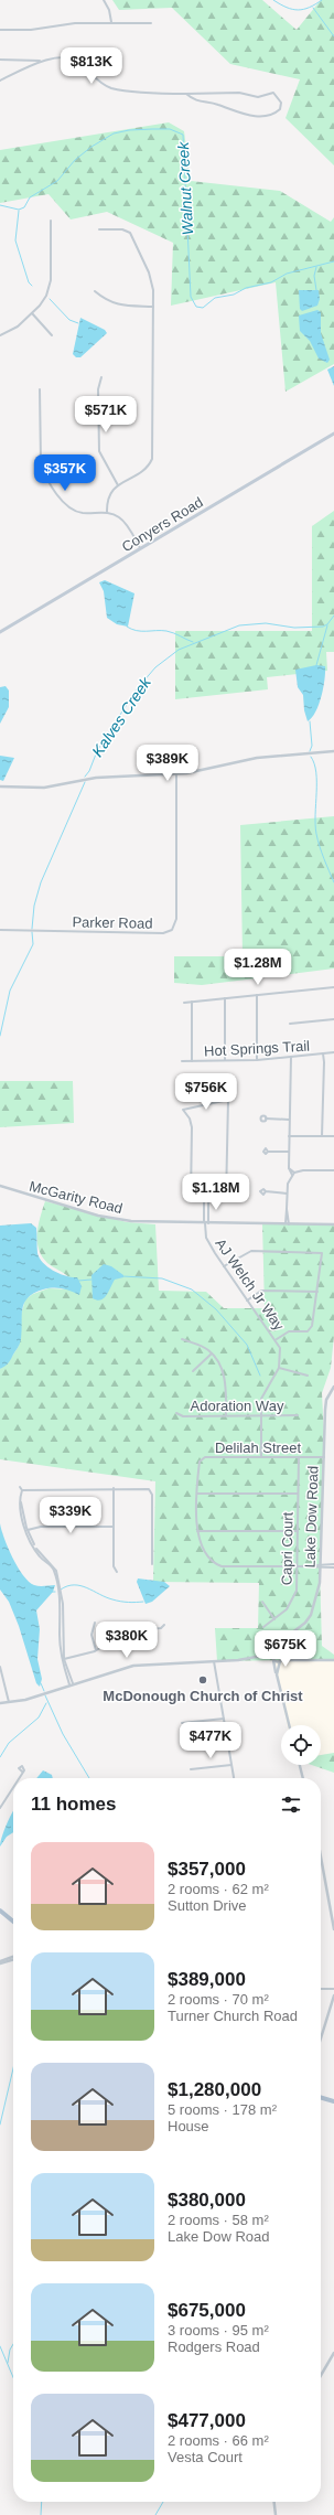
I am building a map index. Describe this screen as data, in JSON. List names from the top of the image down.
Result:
{
  "streets": {
    "main road": ["Conyers Road"],
    "street": [
      "Parker Road",
      "Hot Springs Trail",
      "McGarity Road",
      "AJ Welch Jr Way",
      "Adoration Way",
      "Delilah Street",
      "Lake Dow Road",
      "Capri Court"
    ]
  },
  "crossings": [
    ["McGarity Road", "AJ Welch Jr Way"],
    ["AJ Welch Jr Way", "Adoration Way"],
    ["AJ Welch Jr Way", "Delilah Street"],
    ["Delilah Street", "Lake Dow Road"],
    ["Delilah Street", "Capri Court"]
  ],
  "water": ["Walnut Creek", "Kalves Creek"],
  "places": ["McDonough Church of Christ"],
  "page": {
    "price": [
      "$813K",
      "$571K",
      "$357K",
      "$389K",
      "$1.28M",
      "$756K",
      "$1.18M",
      "$339K",
      "$380K",
      "$675K",
      "$477K"
    ],
    "heading": "11 homes",
    "list": [
      {
        "name": "$357,000",
        "note": "2 rooms · 62 m² · Sutton Drive"
      },
      {
        "name": "$389,000",
        "note": "2 rooms · 70 m² · Turner Church Road"
      },
      {
        "name": "$1,280,000",
        "note": "5 rooms · 178 m² · House"
      },
      {
        "name": "$380,000",
        "note": "2 rooms · 58 m² · Lake Dow Road"
      },
      {
        "name": "$675,000",
        "note": "3 rooms · 95 m² · Rodgers Road"
      },
      {
        "name": "$477,000",
        "note": "2 rooms · 66 m² · Vesta Court"
      }
    ]
  }
}
